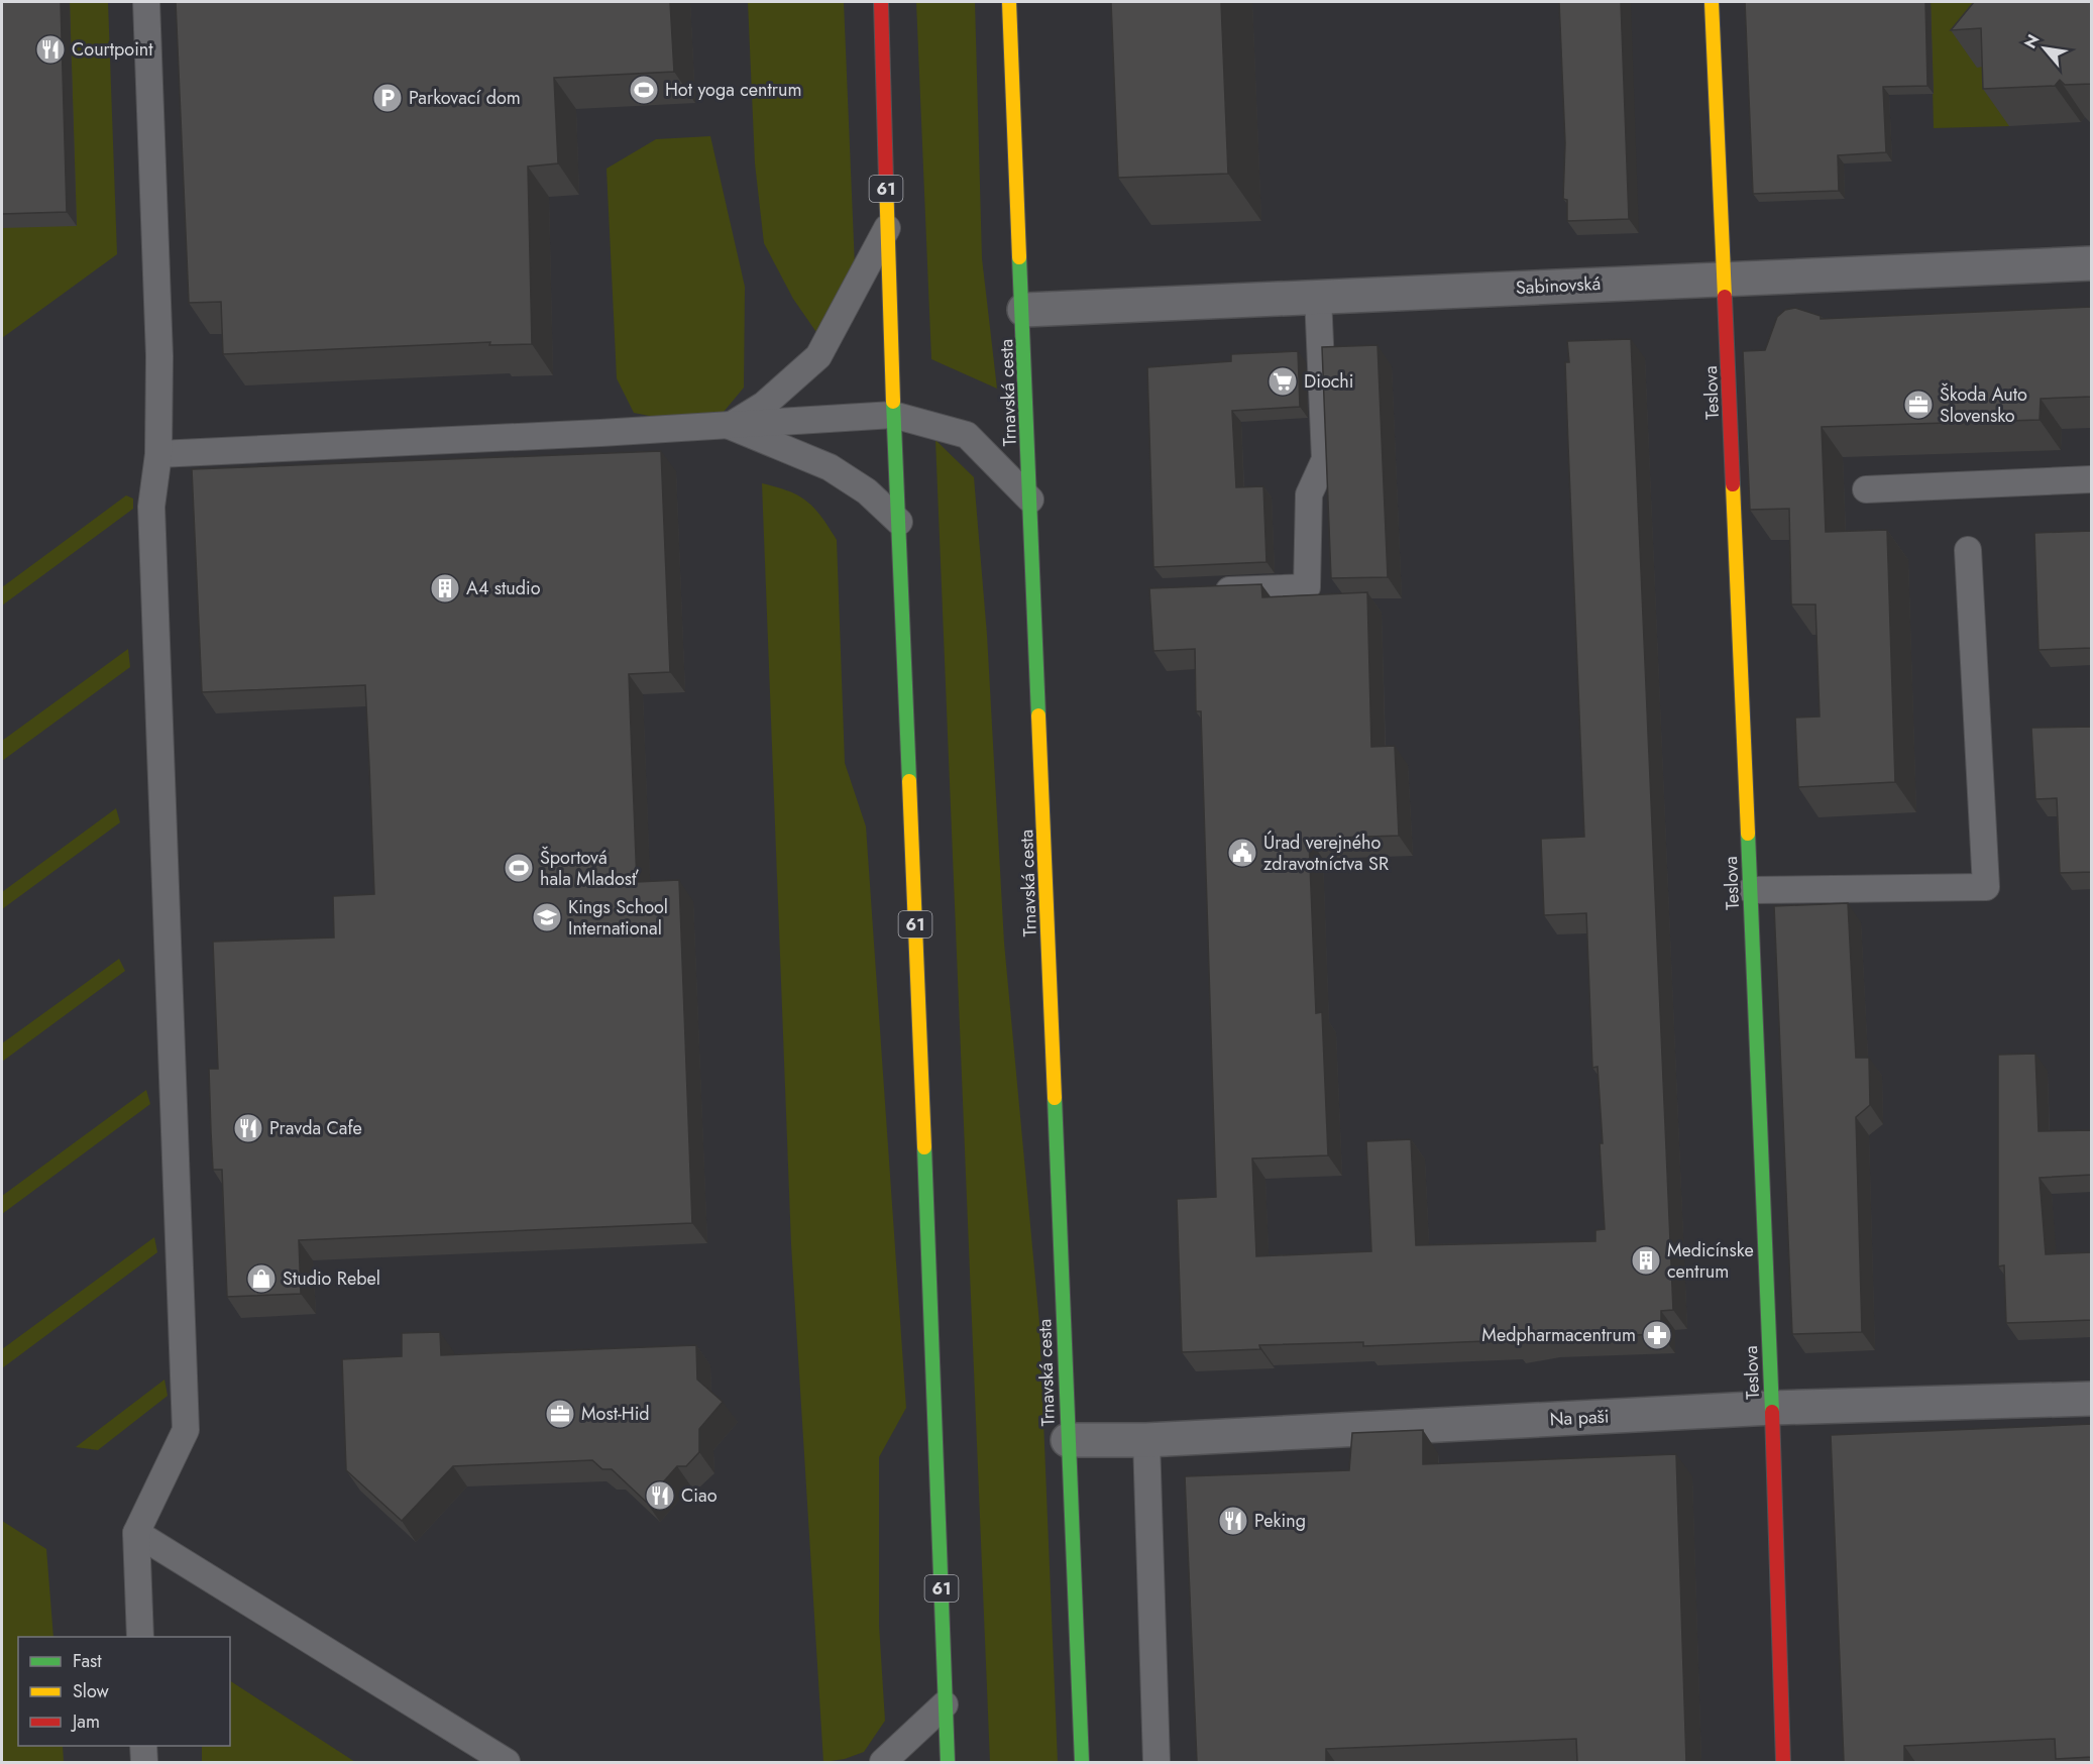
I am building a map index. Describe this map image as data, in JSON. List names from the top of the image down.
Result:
{
  "streets": {
    "main road": ["61", "Trnavská cesta", "Teslova"],
    "street": ["Sabinovská", "Na paši"]
  },
  "crossings": [
    ["Sabinovská", "Trnavská cesta"],
    ["Sabinovská", "Teslova"],
    ["Trnavská cesta", "Na paši"],
    ["Teslova", "Na paši"]
  ],
  "places": {
    "restaurant": [
      "Courtpoint",
      "Pravda Cafe",
      "Ciao",
      "Peking"
    ],
    "sports": ["Hot yoga centrum", "Športová hala Mladosť"],
    "parking": ["Parkovací dom"],
    "supermarket": ["Diochi"],
    "office": ["Škoda Auto Slovensko", "Most-Hid"],
    "building": ["A4 studio", "Medicínske centrum"],
    "public building": ["Úrad verejného zdravotníctva SR"],
    "school or university": ["Kings School International"],
    "shop": ["Studio Rebel"],
    "pharmacy": ["Medpharmacentrum"]
  },
  "legend": ["Fast", "Slow", "Jam"],
  "north": "top left"
}
